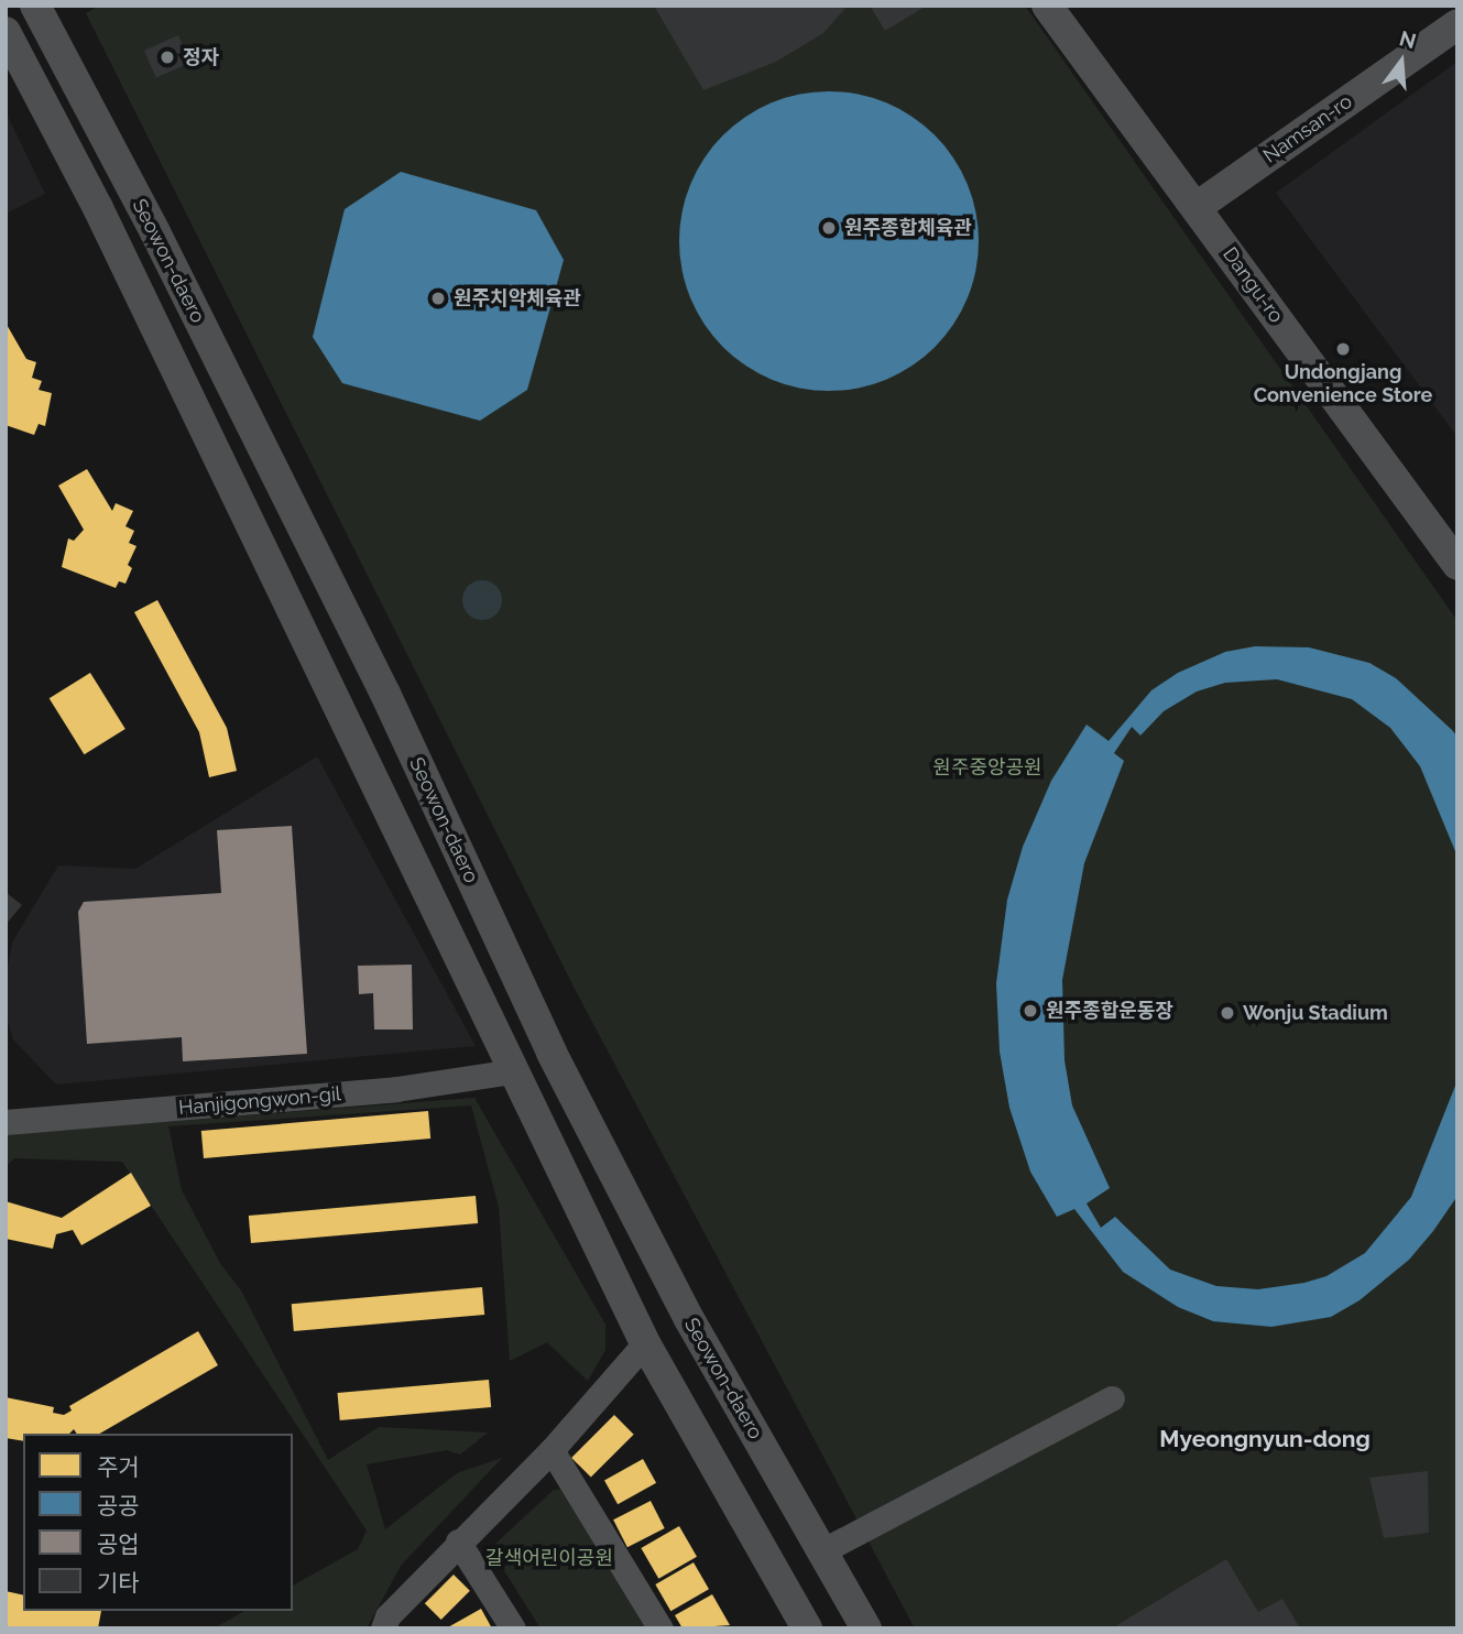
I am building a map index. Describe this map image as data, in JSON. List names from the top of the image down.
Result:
{
  "streets": {
    "street": [
      "Namsan-ro",
      "Seowon-daero",
      "Dangu-ro",
      "Hanjigongwon-gil"
    ]
  },
  "crossings": [
    ["Namsan-ro", "Dangu-ro"],
    ["Seowon-daero", "Hanjigongwon-gil"]
  ],
  "districts": ["Myeongnyun-dong"],
  "parks": ["원주중앙공원", "갈색어린이공원"],
  "places": [
    "정자",
    "원주종합체육관",
    "원주치악체육관",
    "Undongjang Convenience Store",
    "원주종합운동장",
    "Wonju Stadium"
  ],
  "legend": [
    "주거",
    "공공",
    "공업",
    "기타"
  ],
  "north": "top"
}
